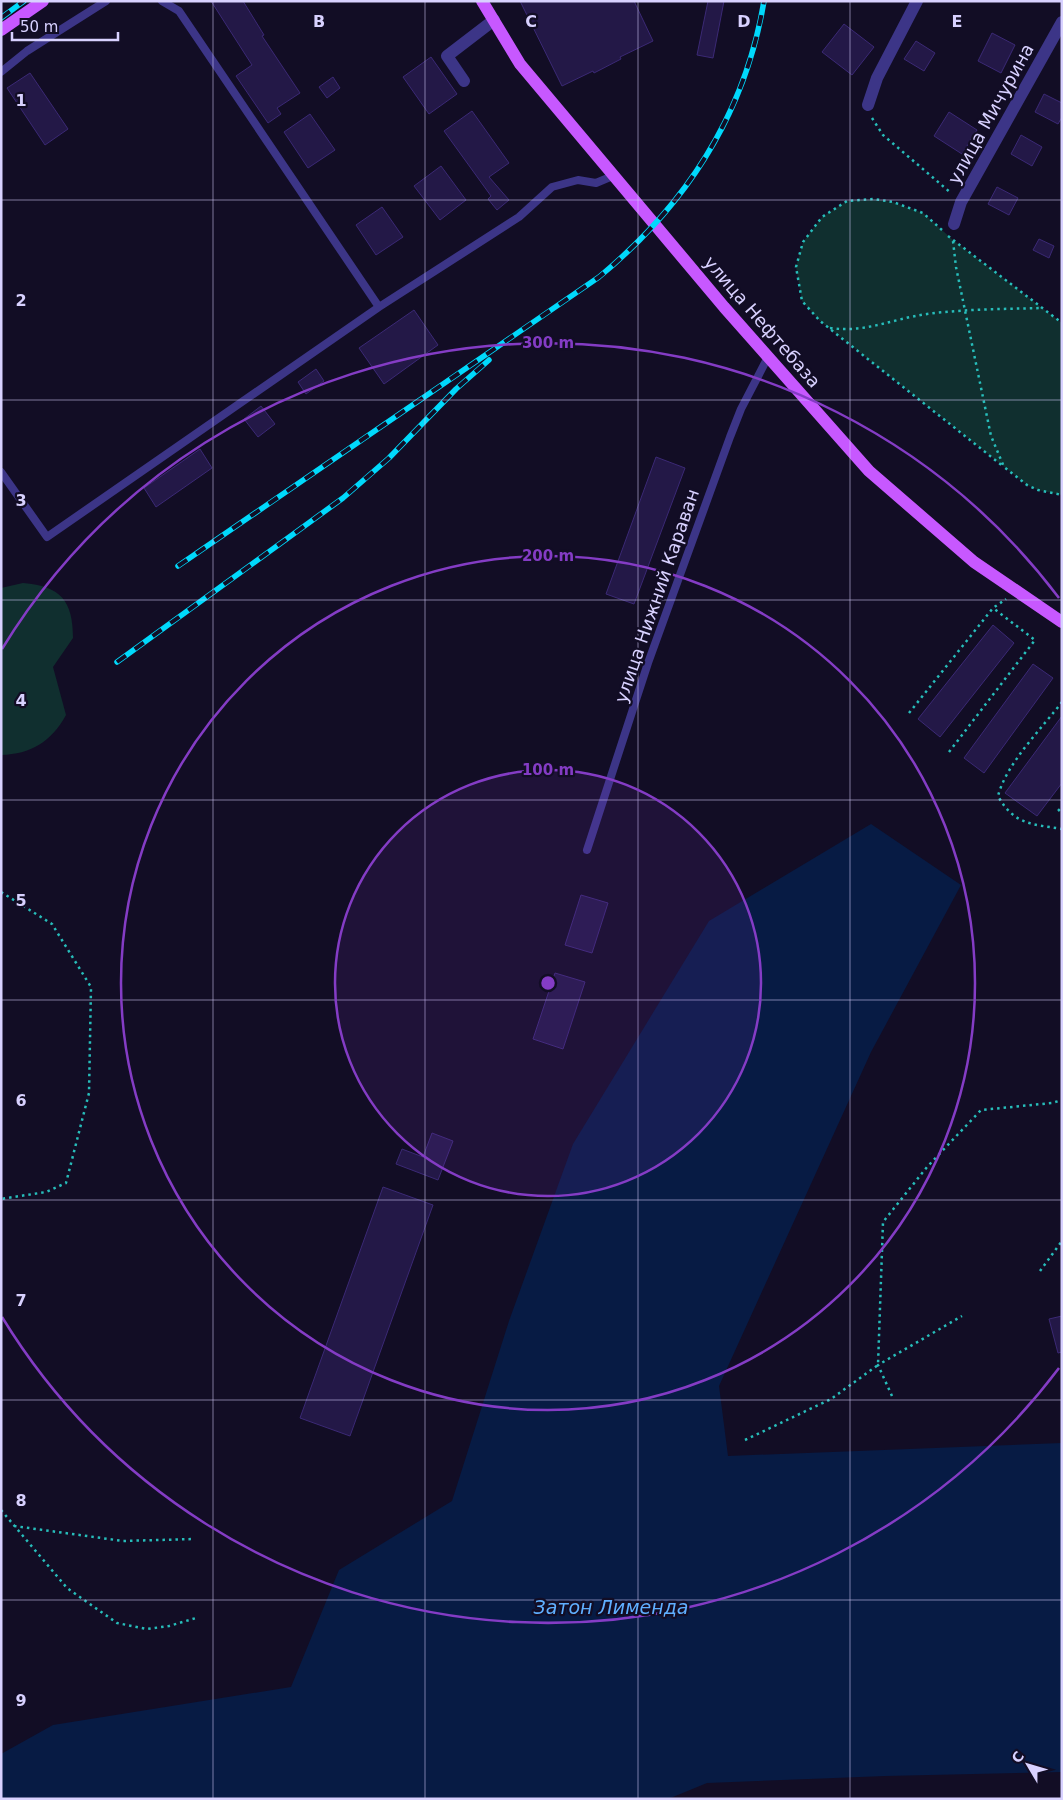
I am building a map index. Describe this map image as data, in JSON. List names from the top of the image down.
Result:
{
  "streets": {
    "main road": ["улица Нефтебаза"],
    "street": ["улица Мичурина"],
    "lane": ["улица Нижний Караван"]
  },
  "crossings": [
    ["улица Нефтебаза", "улица Нижний Караван"]
  ],
  "water": ["Затон Лименда"],
  "scale_bar": "50 m",
  "north": "top left",
  "grid": {
    "columns": [
      "B",
      "C",
      "D",
      "E"
    ],
    "rows": [
      "1",
      "2",
      "3",
      "4",
      "5",
      "6",
      "7",
      "8",
      "9"
    ]
  },
  "rings": ["300 m", "200 m", "100 m"]
}
